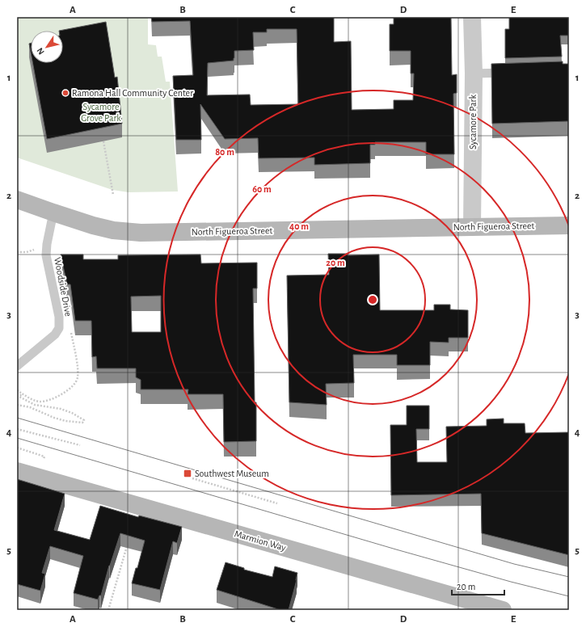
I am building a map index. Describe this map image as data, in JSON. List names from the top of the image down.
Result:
{
  "streets": {
    "main road": ["North Figueroa Street", "Marmion Way"],
    "street": ["Sycamore Park"],
    "lane": ["Woodside Drive"]
  },
  "crossings": [
    ["Sycamore Park", "North Figueroa Street"],
    ["North Figueroa Street", "Woodside Drive"]
  ],
  "parks": ["Sycamore Grove Park"],
  "places": {
    "other": ["Ramona Hall Community Center"],
    "transit": ["Southwest Museum"]
  },
  "scale_bar": "20 m",
  "north": "bottom left",
  "grid": {
    "columns": [
      "A",
      "B",
      "C",
      "D",
      "E"
    ],
    "rows": [
      "1",
      "2",
      "3",
      "4",
      "5"
    ]
  },
  "rings": [
    "80 m",
    "60 m",
    "40 m",
    "20 m"
  ]
}
